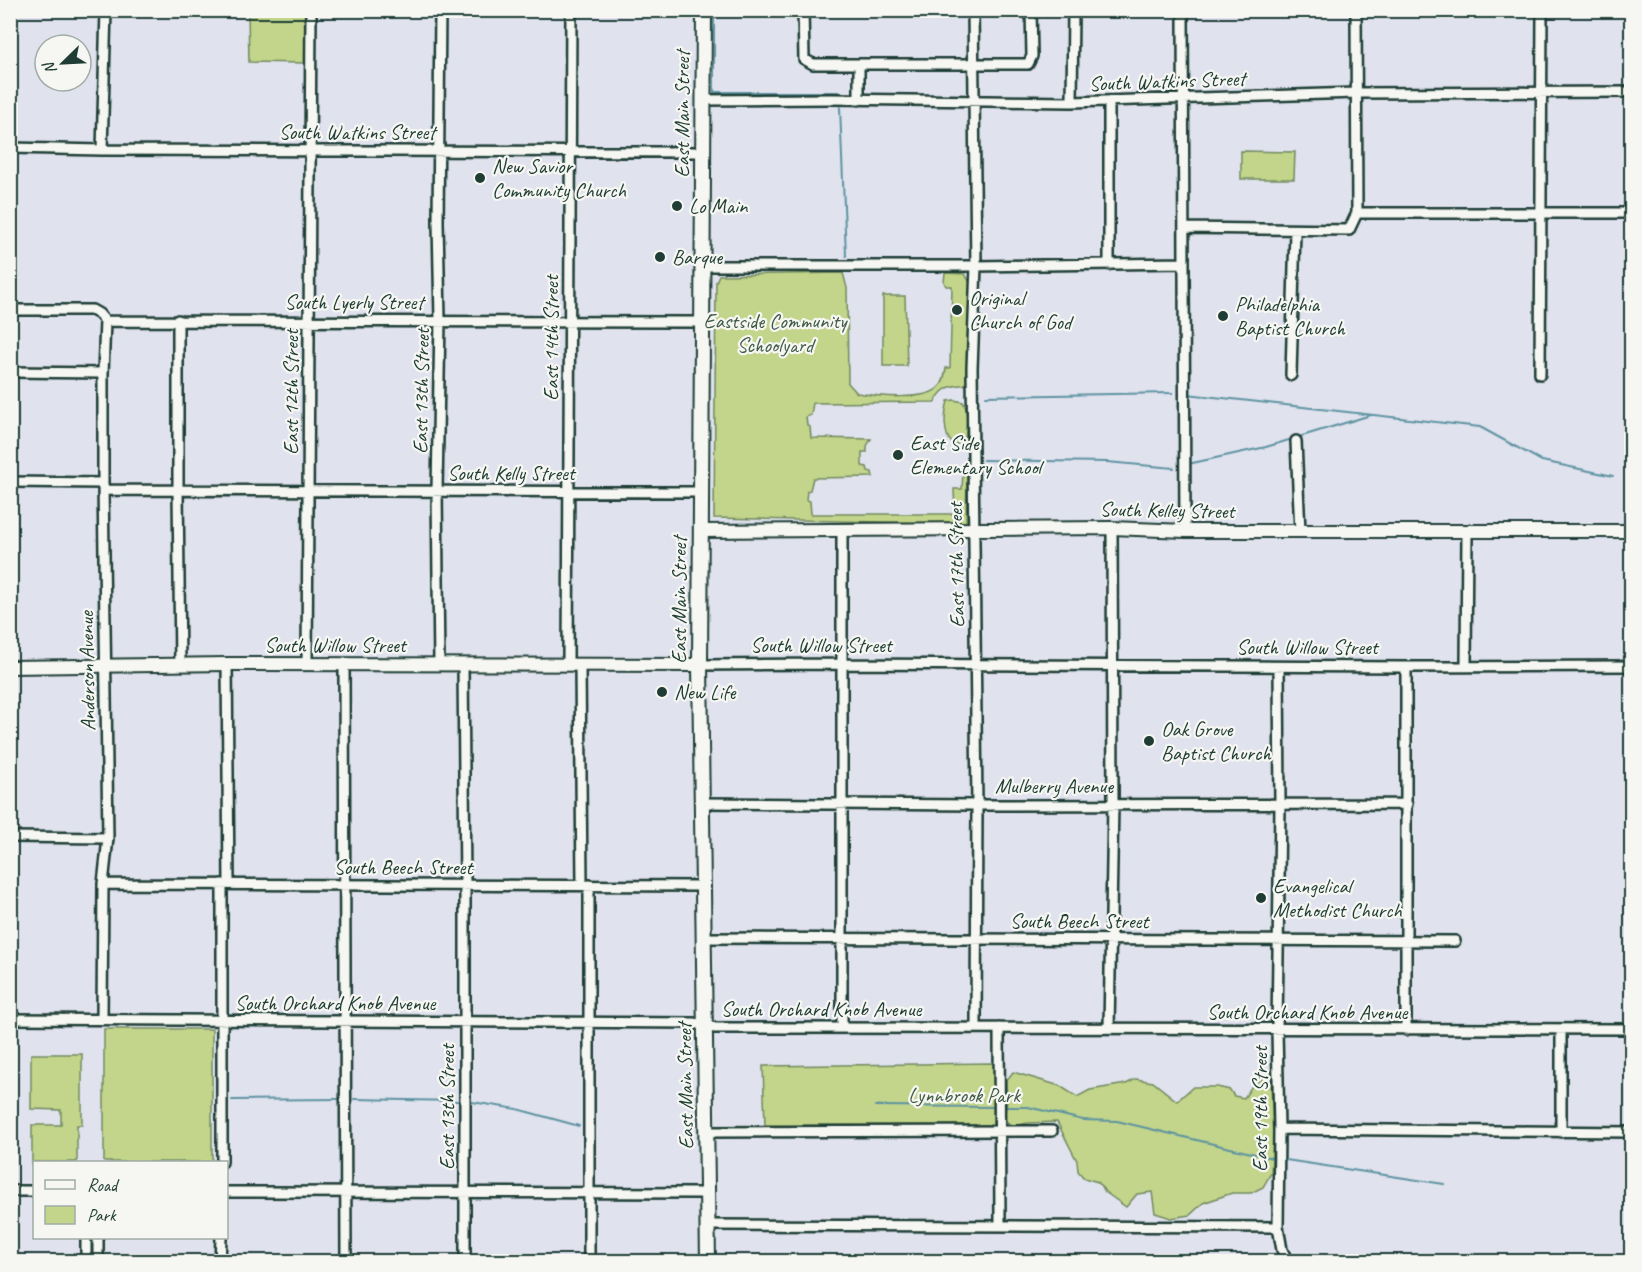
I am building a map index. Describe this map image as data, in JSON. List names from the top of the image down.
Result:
{
  "streets": {
    "main road": ["East Main Street", "South Kelley Street", "South Willow Street"],
    "street": [
      "South Watkins Street",
      "South Lyerly Street",
      "East 14th Street",
      "East 13th Street",
      "East 12th Street",
      "South Kelly Street",
      "East 17th Street",
      "Anderson Avenue",
      "Mulberry Avenue",
      "South Beech Street",
      "South Orchard Knob Avenue",
      "East 19th Street"
    ]
  },
  "crossings": [
    ["South Watkins Street", "East Main Street"],
    ["South Watkins Street", "East 14th Street"],
    ["South Watkins Street", "East 13th Street"],
    ["South Watkins Street", "East 12th Street"],
    ["South Watkins Street", "East 17th Street"],
    ["East Main Street", "South Lyerly Street"],
    ["East Main Street", "South Kelly Street"],
    ["East Main Street", "South Kelley Street"],
    ["East Main Street", "South Willow Street"],
    ["East Main Street", "Mulberry Avenue"],
    ["East Main Street", "South Beech Street"],
    ["East Main Street", "South Orchard Knob Avenue"],
    ["South Lyerly Street", "East 14th Street"],
    ["South Lyerly Street", "East 13th Street"],
    ["South Lyerly Street", "East 12th Street"],
    ["South Lyerly Street", "Anderson Avenue"],
    ["East 14th Street", "South Kelly Street"],
    ["East 14th Street", "South Willow Street"],
    ["East 14th Street", "South Beech Street"],
    ["East 14th Street", "South Orchard Knob Avenue"],
    ["East 13th Street", "South Kelly Street"],
    ["East 13th Street", "South Willow Street"],
    ["East 13th Street", "South Beech Street"],
    ["East 13th Street", "South Orchard Knob Avenue"],
    ["East 12th Street", "South Kelly Street"],
    ["East 12th Street", "South Willow Street"],
    ["South Kelly Street", "Anderson Avenue"],
    ["South Kelley Street", "East 17th Street"],
    ["East 17th Street", "South Willow Street"],
    ["East 17th Street", "Mulberry Avenue"],
    ["East 17th Street", "South Beech Street"],
    ["East 17th Street", "South Orchard Knob Avenue"],
    ["South Willow Street", "Anderson Avenue"],
    ["South Willow Street", "East 19th Street"],
    ["Anderson Avenue", "South Beech Street"],
    ["Anderson Avenue", "South Orchard Knob Avenue"],
    ["Mulberry Avenue", "East 19th Street"],
    ["South Beech Street", "East 19th Street"],
    ["South Orchard Knob Avenue", "East 19th Street"]
  ],
  "parks": ["Eastside Community Schoolyard", "Lynnbrook Park"],
  "places": [
    "New Savior Community Church",
    "Lo Main",
    "Barque",
    "Original Church of God",
    "Philadelphia Baptist Church",
    "East Side Elementary School",
    "New Life",
    "Oak Grove Baptist Church",
    "Evangelical Methodist Church"
  ],
  "legend": ["Road", "Park"],
  "north": "bottom left"
}
